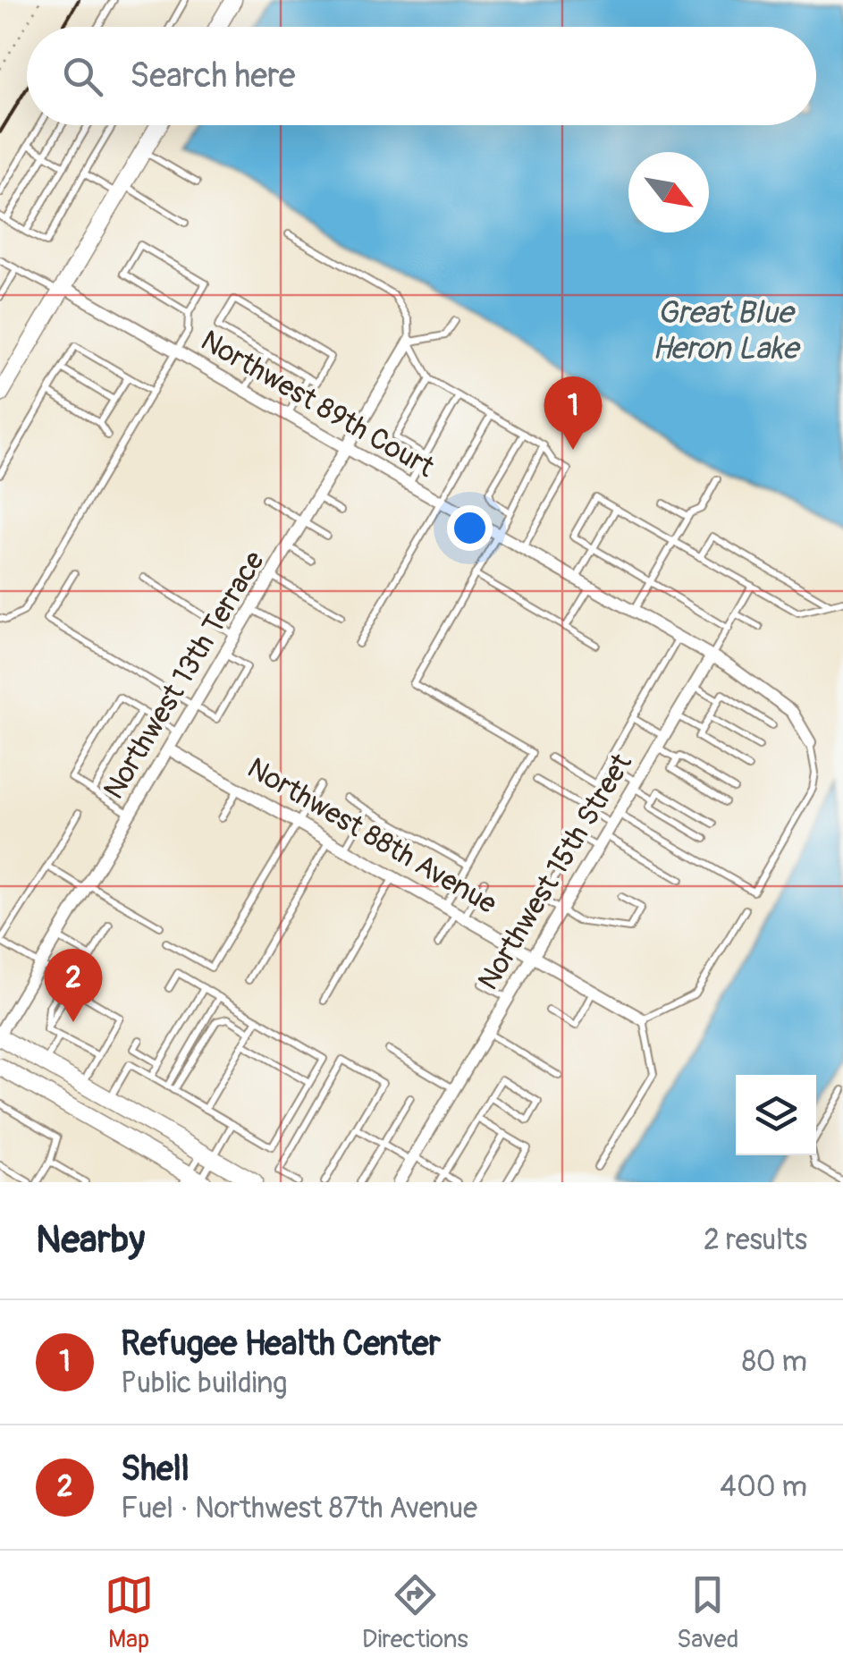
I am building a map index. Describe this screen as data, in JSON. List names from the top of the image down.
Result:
{
  "streets": {
    "street": [
      "Northwest 89th Court",
      "Northwest 13th Terrace",
      "Northwest 88th Avenue",
      "Northwest 15th Street"
    ]
  },
  "crossings": [
    ["Northwest 89th Court", "Northwest 13th Terrace"],
    ["Northwest 89th Court", "Northwest 15th Street"],
    ["Northwest 13th Terrace", "Northwest 88th Avenue"],
    ["Northwest 88th Avenue", "Northwest 15th Street"]
  ],
  "water": ["Great Blue Heron Lake"],
  "north": "bottom right",
  "page": {
    "search": "Search here",
    "pins": ["1", "2"],
    "heading": ["Nearby", "2 results"],
    "list": [
      {
        "mark": "1",
        "name": "Refugee Health Center",
        "note": "Public building",
        "value": "80 m"
      },
      {
        "mark": "2",
        "name": "Shell",
        "note": "Fuel · Northwest 87th Avenue",
        "value": "400 m"
      }
    ],
    "nav": ["Map", "Directions", "Saved"]
  }
}
